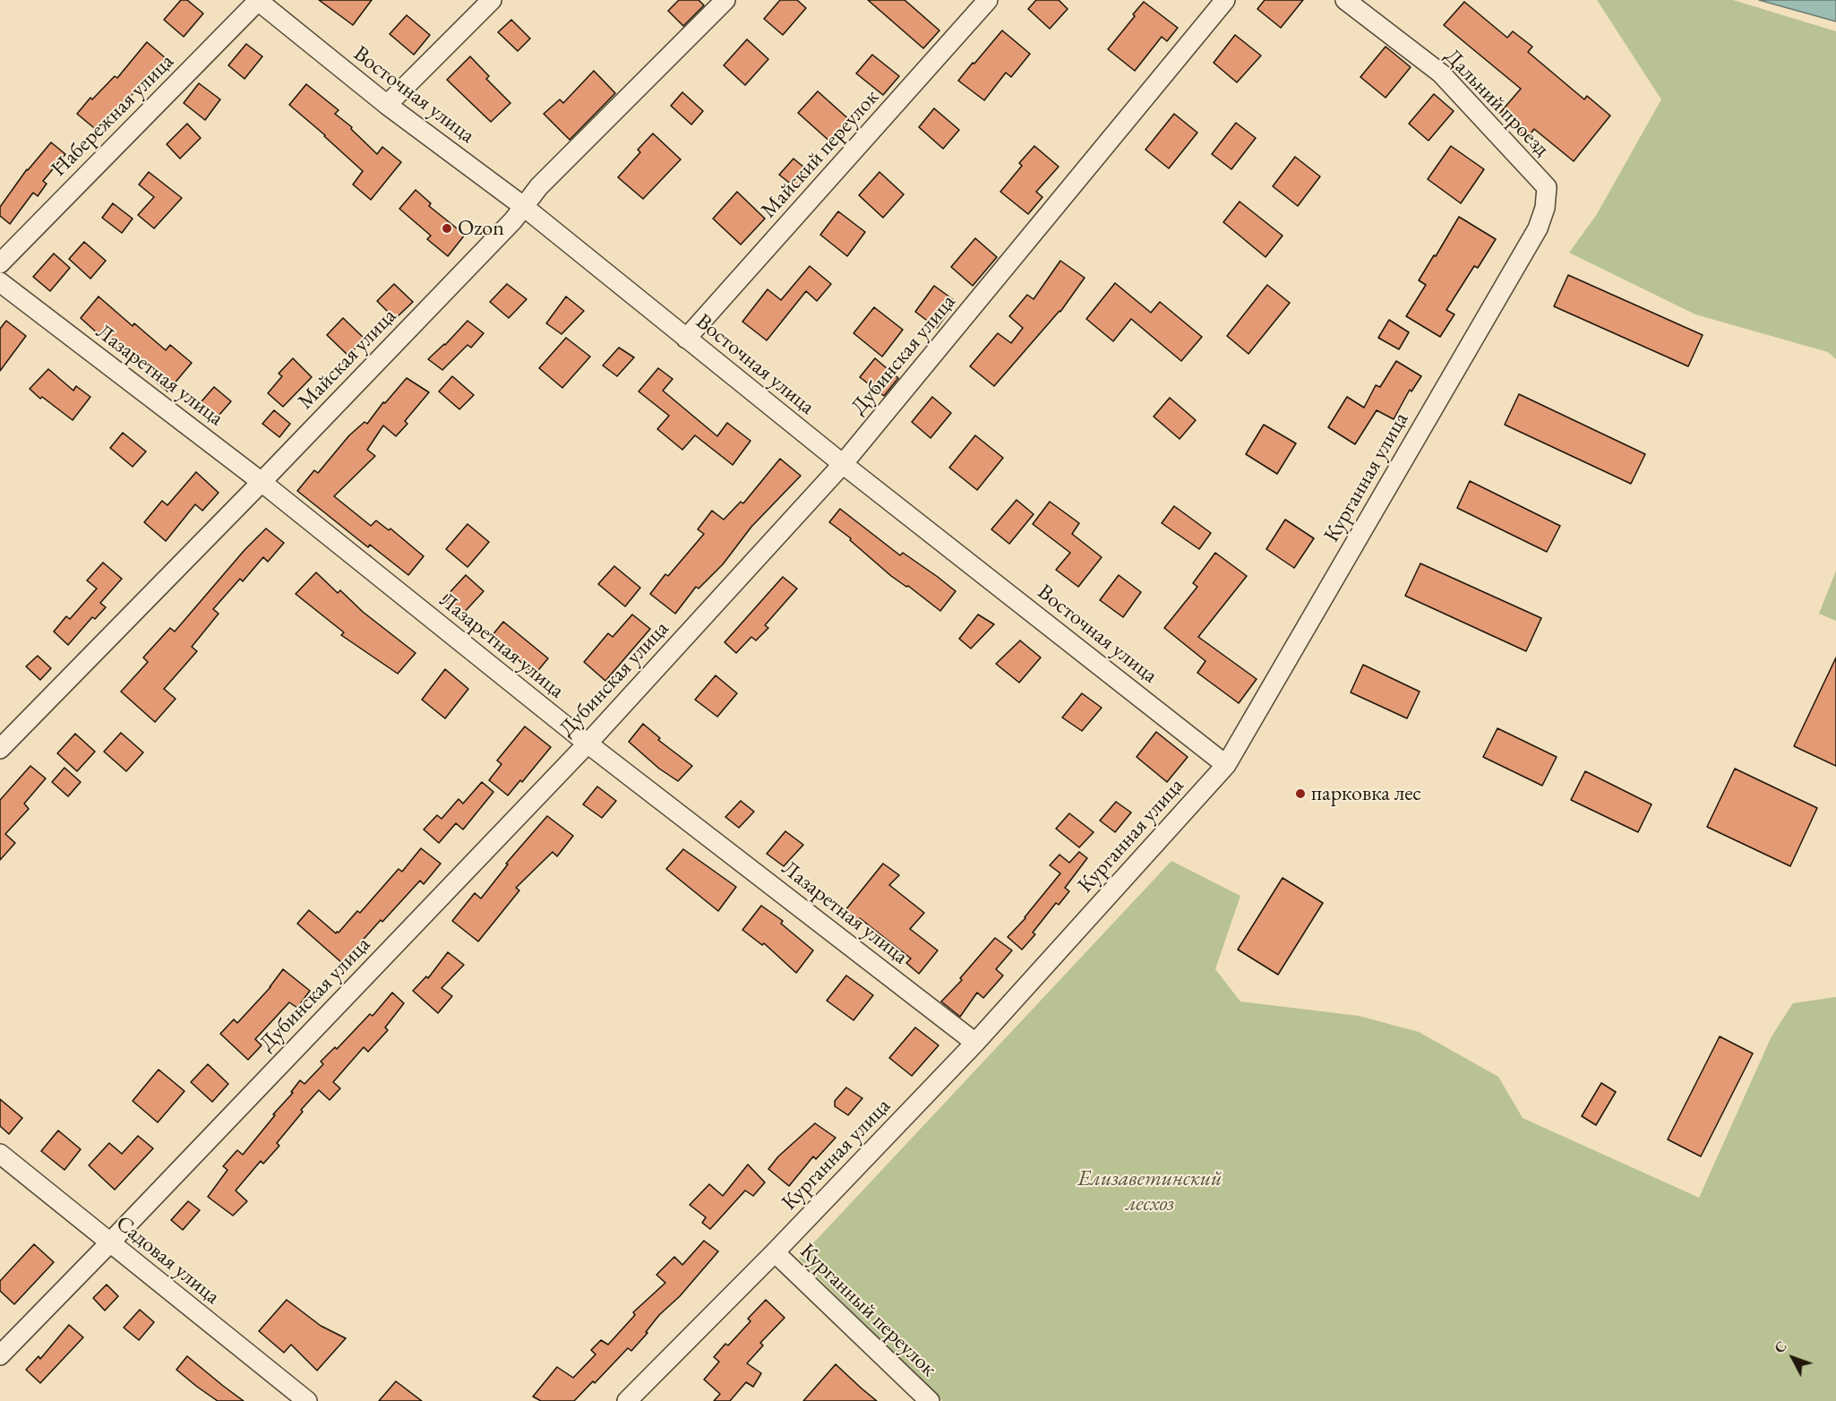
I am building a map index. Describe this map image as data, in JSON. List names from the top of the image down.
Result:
{
  "streets": {
    "street": [
      "Восточная улица",
      "Дальний проезд",
      "Набережная улица",
      "Майский переулок",
      "Дубинская улица",
      "Майская улица",
      "Лазаретная улица",
      "Курганная улица",
      "Садовая улица",
      "Курганный переулок"
    ]
  },
  "crossings": [
    ["Восточная улица", "Набережная улица"],
    ["Восточная улица", "Майский переулок"],
    ["Восточная улица", "Дубинская улица"],
    ["Восточная улица", "Майская улица"],
    ["Восточная улица", "Курганная улица"],
    ["Дальний проезд", "Курганная улица"],
    ["Дубинская улица", "Лазаретная улица"],
    ["Дубинская улица", "Садовая улица"],
    ["Майская улица", "Лазаретная улица"],
    ["Лазаретная улица", "Курганная улица"],
    ["Курганная улица", "Курганный переулок"]
  ],
  "parks": ["Елизаветинский лесхоз"],
  "places": ["Ozon", "парковка лес"],
  "north": "top left"
}
